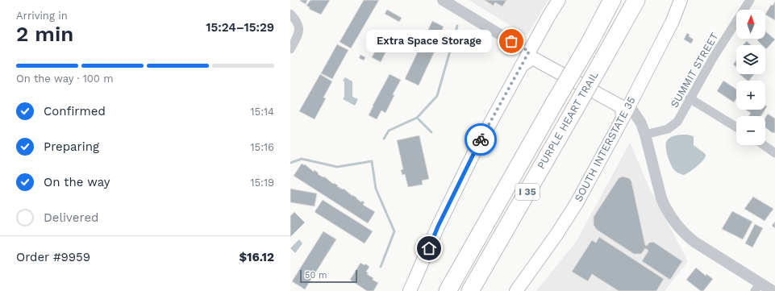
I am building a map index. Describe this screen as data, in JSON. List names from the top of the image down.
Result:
{
  "streets": {
    "highway": ["PURPLE HEART TRAIL", "I 35"],
    "main road": ["SOUTH INTERSTATE 35"],
    "street": ["SUMMIT STREET"]
  },
  "places": ["Extra Space Storage"],
  "scale_bar": "50 m",
  "north": "top",
  "page": {
    "heading": ["2 min", "Arriving in", "15:24–15:29"],
    "panel": ["Order #9959", "$16.12"],
    "map_buttons": ["+", "−"],
    "bubble": "Extra Space Storage",
    "bar": "On the way · 100 m",
    "list": [
      ["Confirmed", "15:14"],
      ["Preparing", "15:16"],
      ["On the way", "15:19"],
      "Delivered"
    ],
    "scale": "50 m"
  }
}
